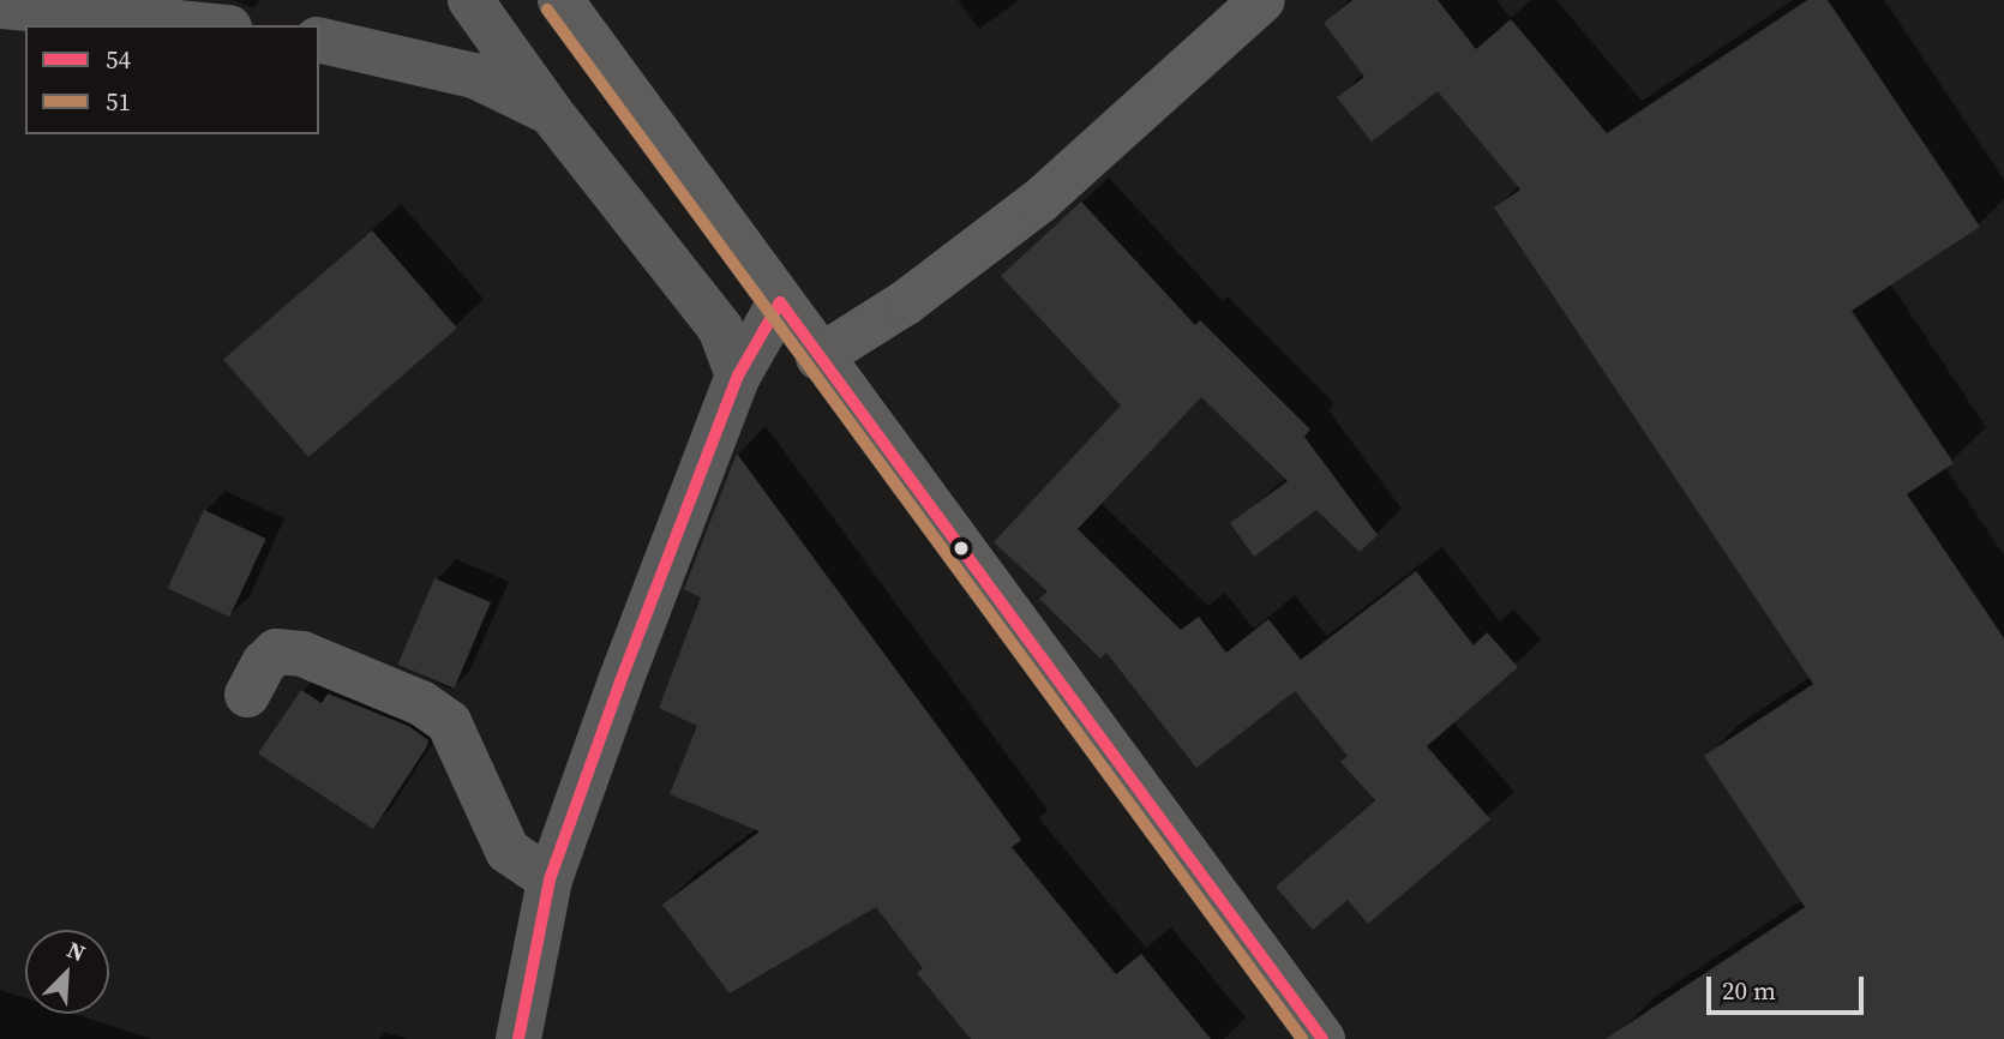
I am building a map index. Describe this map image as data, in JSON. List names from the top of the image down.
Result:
{
  "lines": ["transit line 51", "transit line 54"],
  "legend": ["54", "51"],
  "scale_bar": "20 m",
  "north": "top right"
}
